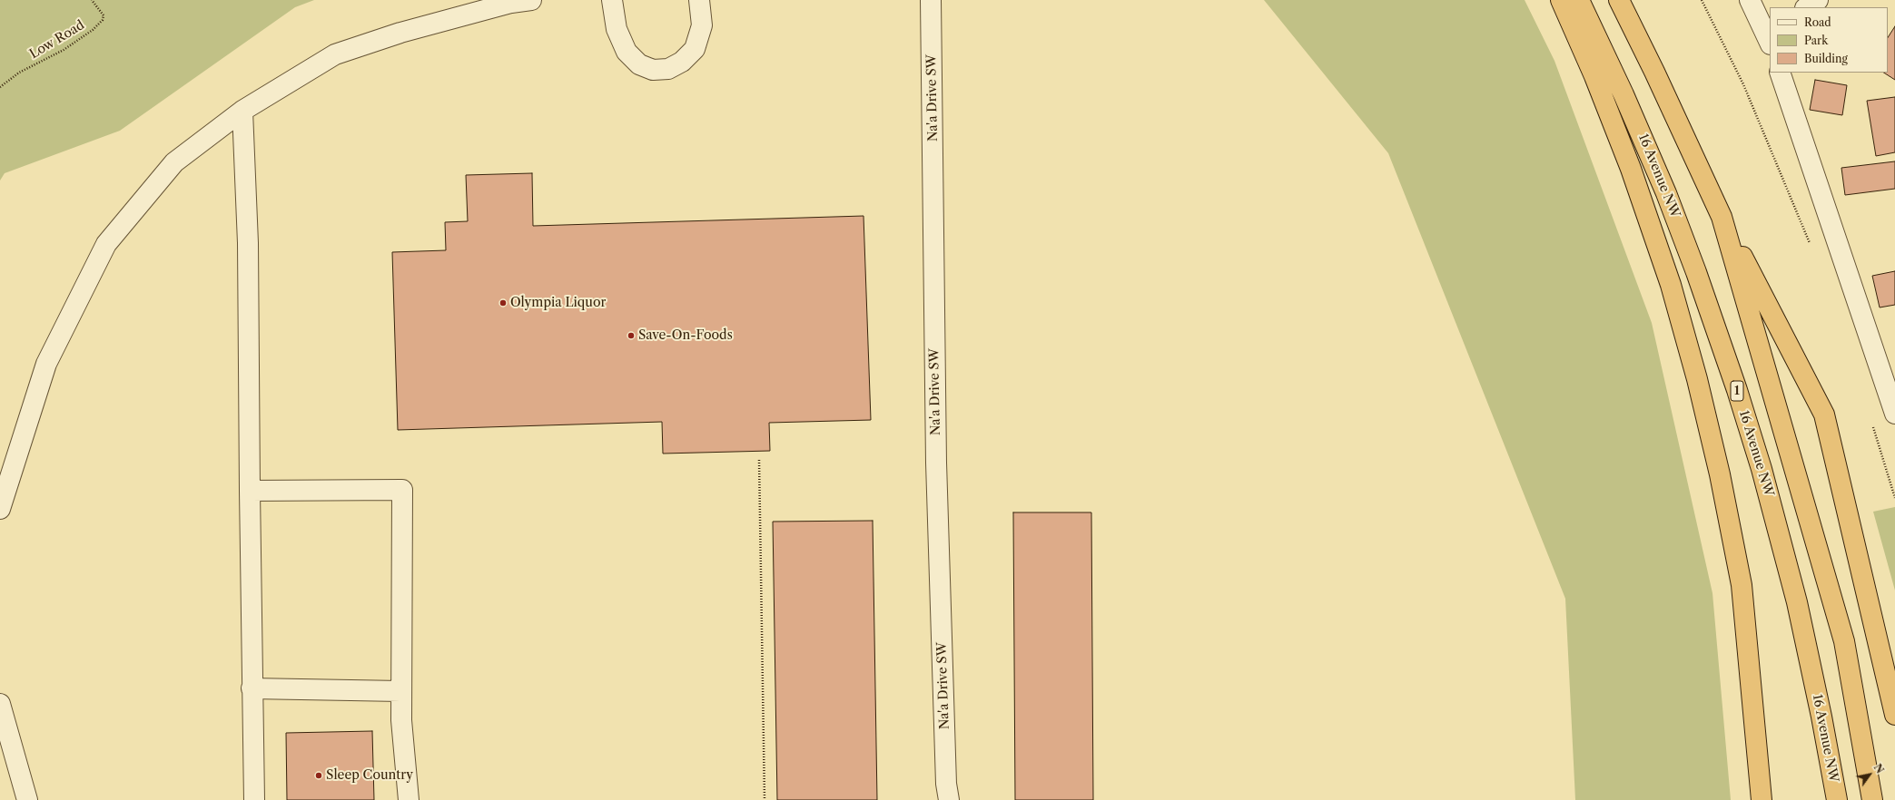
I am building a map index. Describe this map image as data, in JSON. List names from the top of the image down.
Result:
{
  "streets": {
    "highway": ["16 Avenue NW", "1"],
    "street": ["Na'a Drive SW"],
    "path": ["Low Road"]
  },
  "places": ["Olympia Liquor", "Save-On-Foods", "Sleep Country"],
  "legend": ["Road", "Park", "Building"],
  "north": "top right"
}
